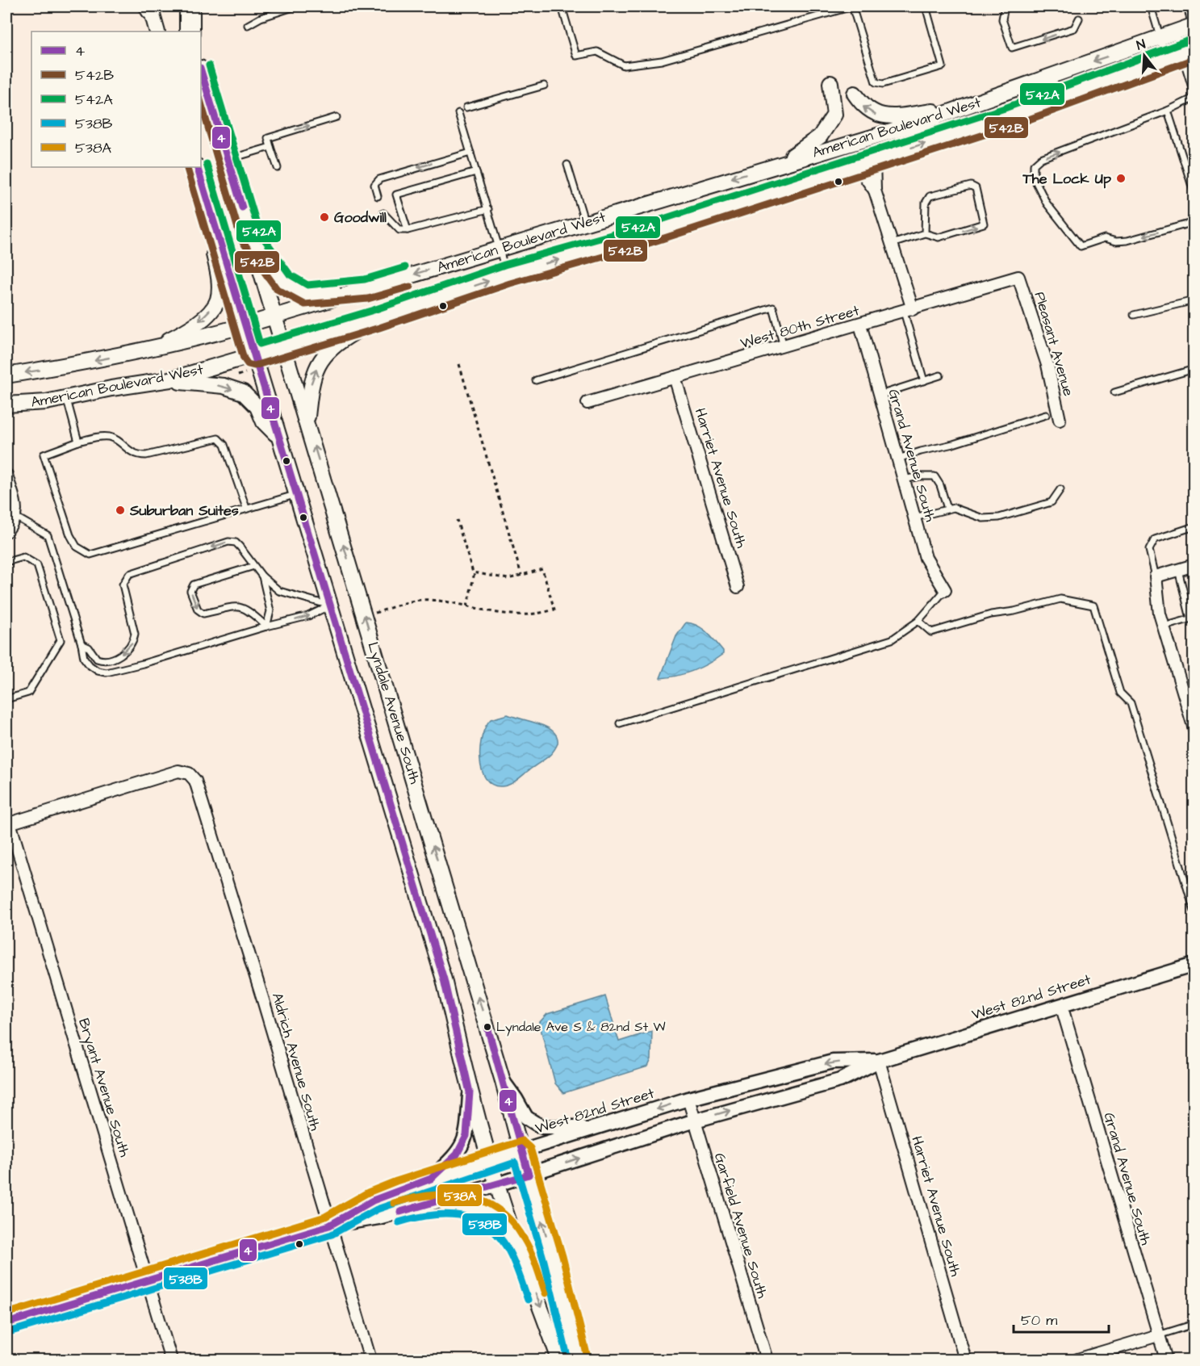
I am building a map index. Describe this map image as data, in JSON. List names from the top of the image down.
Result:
{
  "streets": {
    "main road": ["American Boulevard West", "Lyndale Avenue South"],
    "street": [
      "West 80th Street",
      "Pleasant Avenue",
      "Grand Avenue South",
      "Harriet Avenue South",
      "West 82nd Street",
      "Aldrich Avenue South",
      "Bryant Avenue South",
      "Garfield Avenue South"
    ]
  },
  "crossings": [
    ["American Boulevard West", "Lyndale Avenue South"],
    ["West 80th Street", "Pleasant Avenue"],
    ["West 80th Street", "Grand Avenue South"],
    ["West 80th Street", "Harriet Avenue South"],
    ["Grand Avenue South", "West 82nd Street"],
    ["Harriet Avenue South", "West 82nd Street"],
    ["Lyndale Avenue South", "West 82nd Street"],
    ["West 82nd Street", "Aldrich Avenue South"],
    ["West 82nd Street", "Bryant Avenue South"],
    ["West 82nd Street", "Garfield Avenue South"],
    ["Aldrich Avenue South", "Bryant Avenue South"]
  ],
  "places": [
    "The Lock Up",
    "Goodwill",
    "Suburban Suites",
    "Lyndale Ave S & 82nd St W"
  ],
  "lines": [
    "transit line 542A",
    "transit line 542B",
    "transit line 4",
    "transit line 538A",
    "transit line 538B"
  ],
  "legend": [
    "4",
    "542B",
    "542A",
    "538B",
    "538A"
  ],
  "scale_bar": "50 m",
  "north": "top"
}
